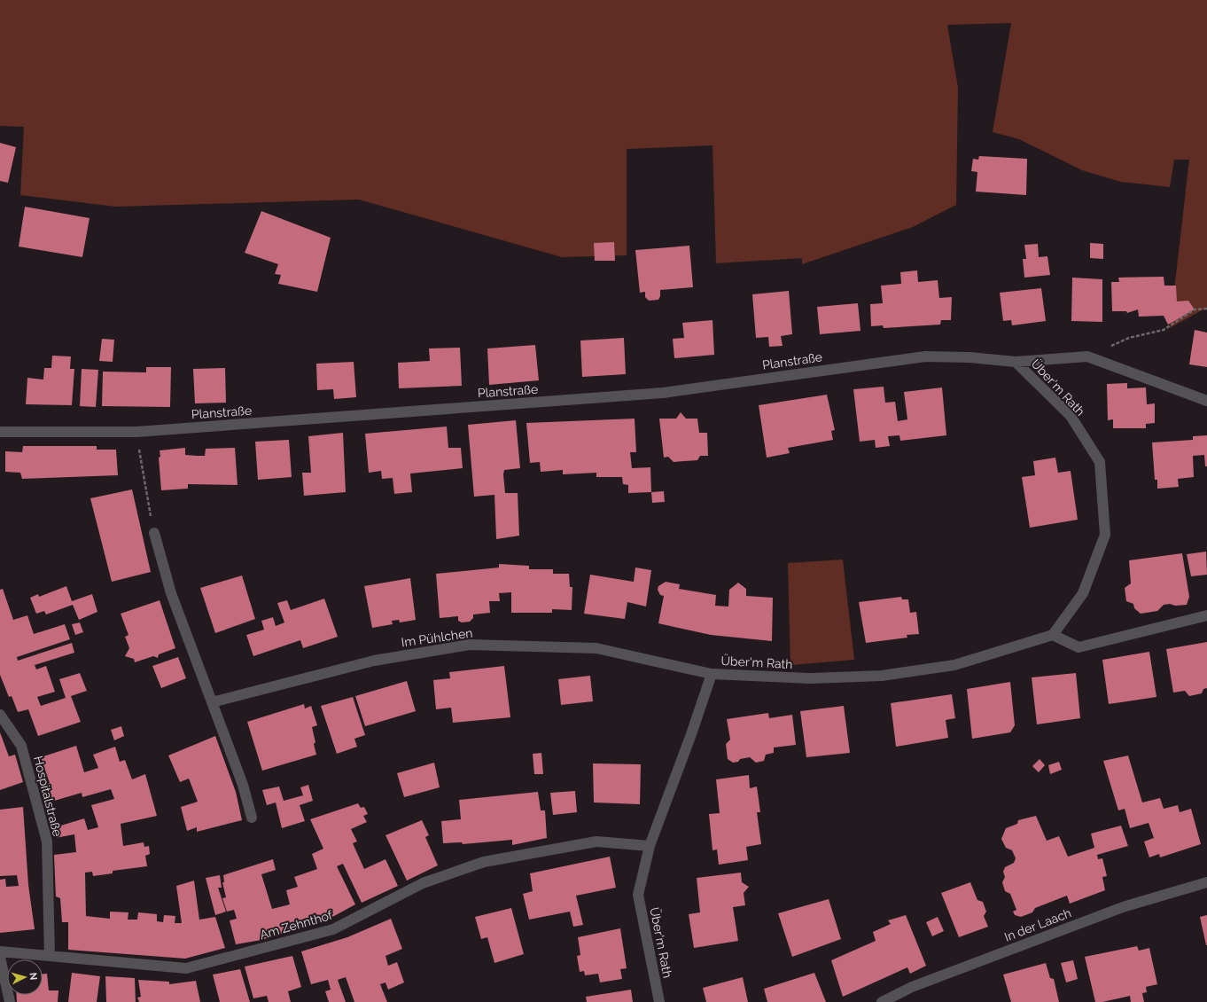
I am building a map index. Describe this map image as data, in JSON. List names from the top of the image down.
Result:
{
  "streets": {
    "street": [
      "Planstraße",
      "Über'm Rath",
      "Im Pühlchen",
      "Hospitalstraße",
      "Am Zehnthof",
      "In der Laach"
    ]
  },
  "crossings": [
    ["Planstraße", "Über'm Rath"],
    ["Über'm Rath", "Im Pühlchen"],
    ["Über'm Rath", "Am Zehnthof"],
    ["Hospitalstraße", "Am Zehnthof"]
  ],
  "north": "right"
}
